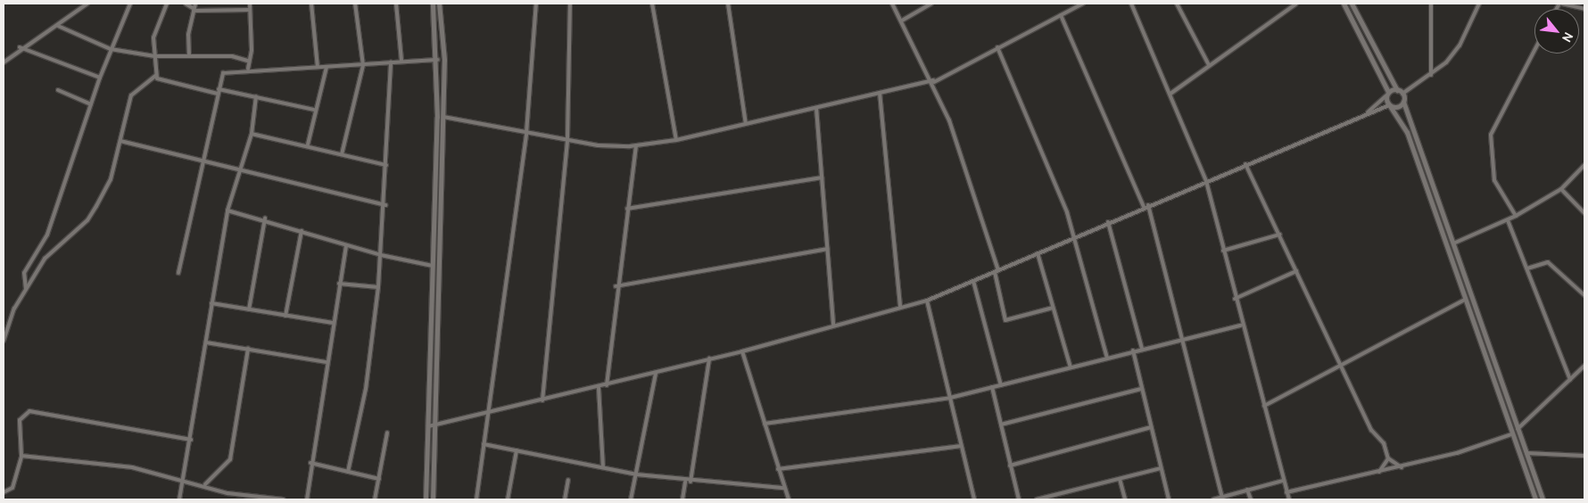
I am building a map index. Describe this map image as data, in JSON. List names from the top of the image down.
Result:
{
  "north": "bottom right"
}
